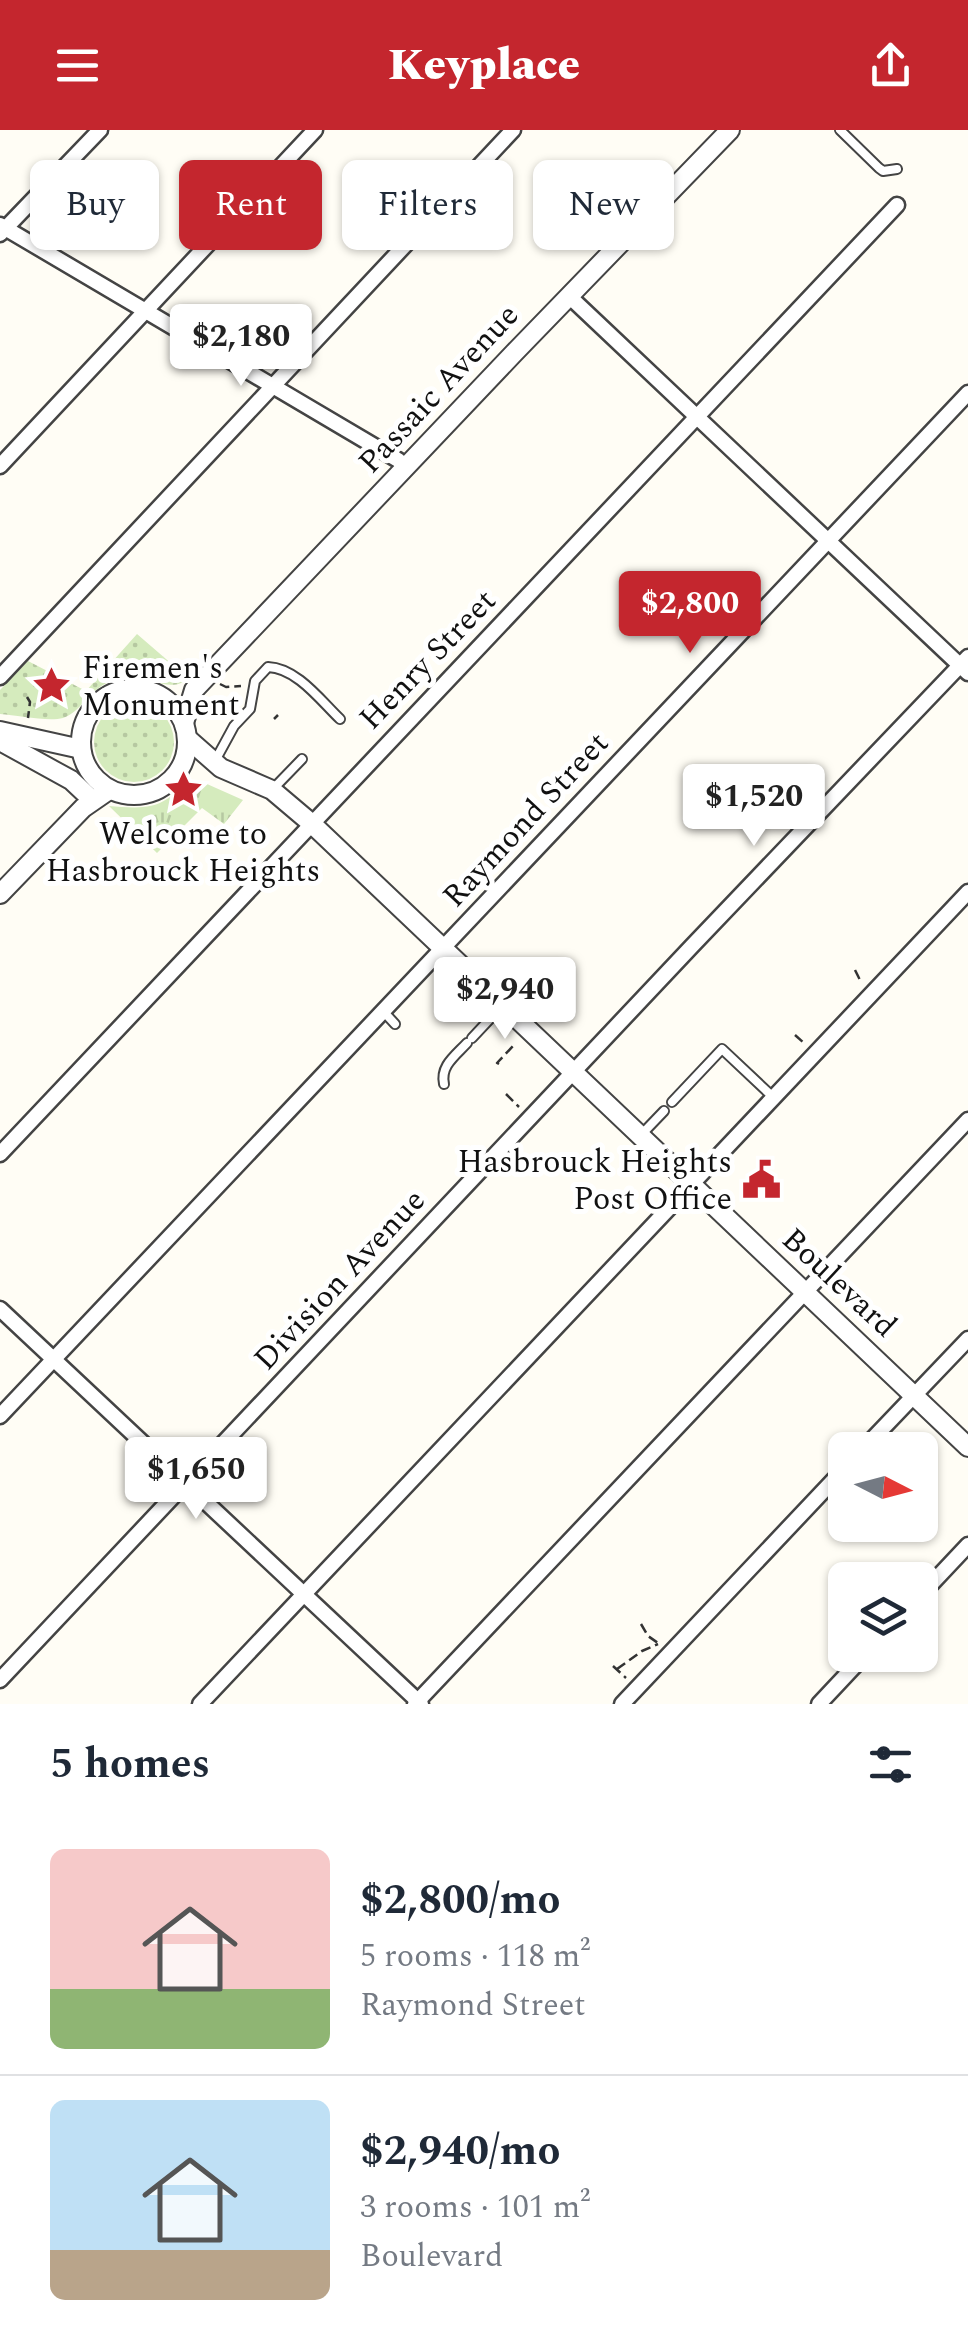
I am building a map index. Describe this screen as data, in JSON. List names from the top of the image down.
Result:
{
  "streets": {
    "street": [
      "Passaic Avenue",
      "Henry Street",
      "Raymond Street",
      "Division Avenue",
      "Boulevard"
    ]
  },
  "crossings": [
    ["Passaic Avenue", "Boulevard"],
    ["Henry Street", "Boulevard"],
    ["Raymond Street", "Boulevard"],
    ["Division Avenue", "Boulevard"]
  ],
  "places": {
    "place": ["Firemen's Monument", "Welcome to Hasbrouck Heights"],
    "public building": ["Hasbrouck Heights Post Office"]
  },
  "north": "right",
  "page": {
    "header": "Keyplace",
    "chip": [
      "Buy",
      "Rent",
      "Filters",
      "New"
    ],
    "price": [
      "$2,180",
      "$2,800",
      "$1,520",
      "$2,940",
      "$1,650"
    ],
    "heading": "5 homes",
    "list": [
      {
        "name": "$2,800/mo",
        "note": "5 rooms · 118 m² · Raymond Street"
      },
      {
        "name": "$2,940/mo",
        "note": "3 rooms · 101 m² · Boulevard"
      }
    ]
  }
}
